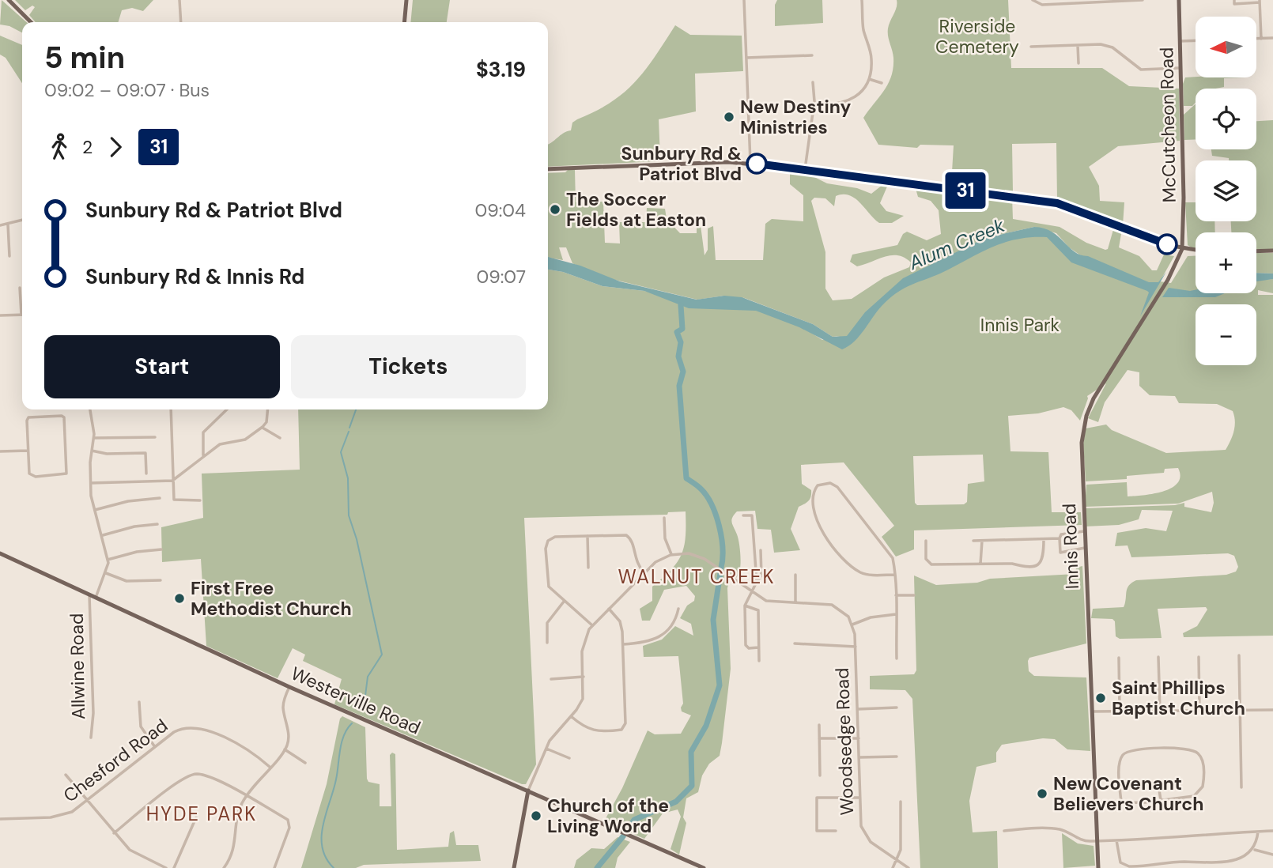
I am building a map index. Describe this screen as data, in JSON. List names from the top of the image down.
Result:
{
  "streets": {
    "main road": ["McCutcheon Road", "Innis Road", "Westerville Road"],
    "street": ["Allwine Road", "Woodsedge Road", "Chesford Road"]
  },
  "crossings": [
    ["McCutcheon Road", "Innis Road"],
    ["Allwine Road", "Westerville Road"]
  ],
  "districts": ["WALNUT CREEK", "HYDE PARK"],
  "water": ["Alum Creek"],
  "parks": ["Riverside Cemetery", "Innis Park"],
  "places": [
    "New Destiny Ministries",
    "Sunbury Rd & Patriot Blvd",
    "The Soccer Fields at Easton",
    "First Free Methodist Church",
    "Saint Phillips Baptist Church",
    "New Covenant Believers Church",
    "Church of the Living Word"
  ],
  "lines": ["bus line 31"],
  "north": "left",
  "page": {
    "on_map": "31",
    "map_buttons": ["+", "−"],
    "heading": ["5 min", "09:02 – 09:07 · Bus", "$3.19"],
    "legs": ["2", "31"],
    "list": [
      {
        "name": "Sunbury Rd & Patriot Blvd",
        "value": "09:04"
      },
      {
        "name": "Sunbury Rd & Innis Rd",
        "value": "09:07"
      }
    ],
    "buttons": ["Start", "Tickets"]
  }
}
